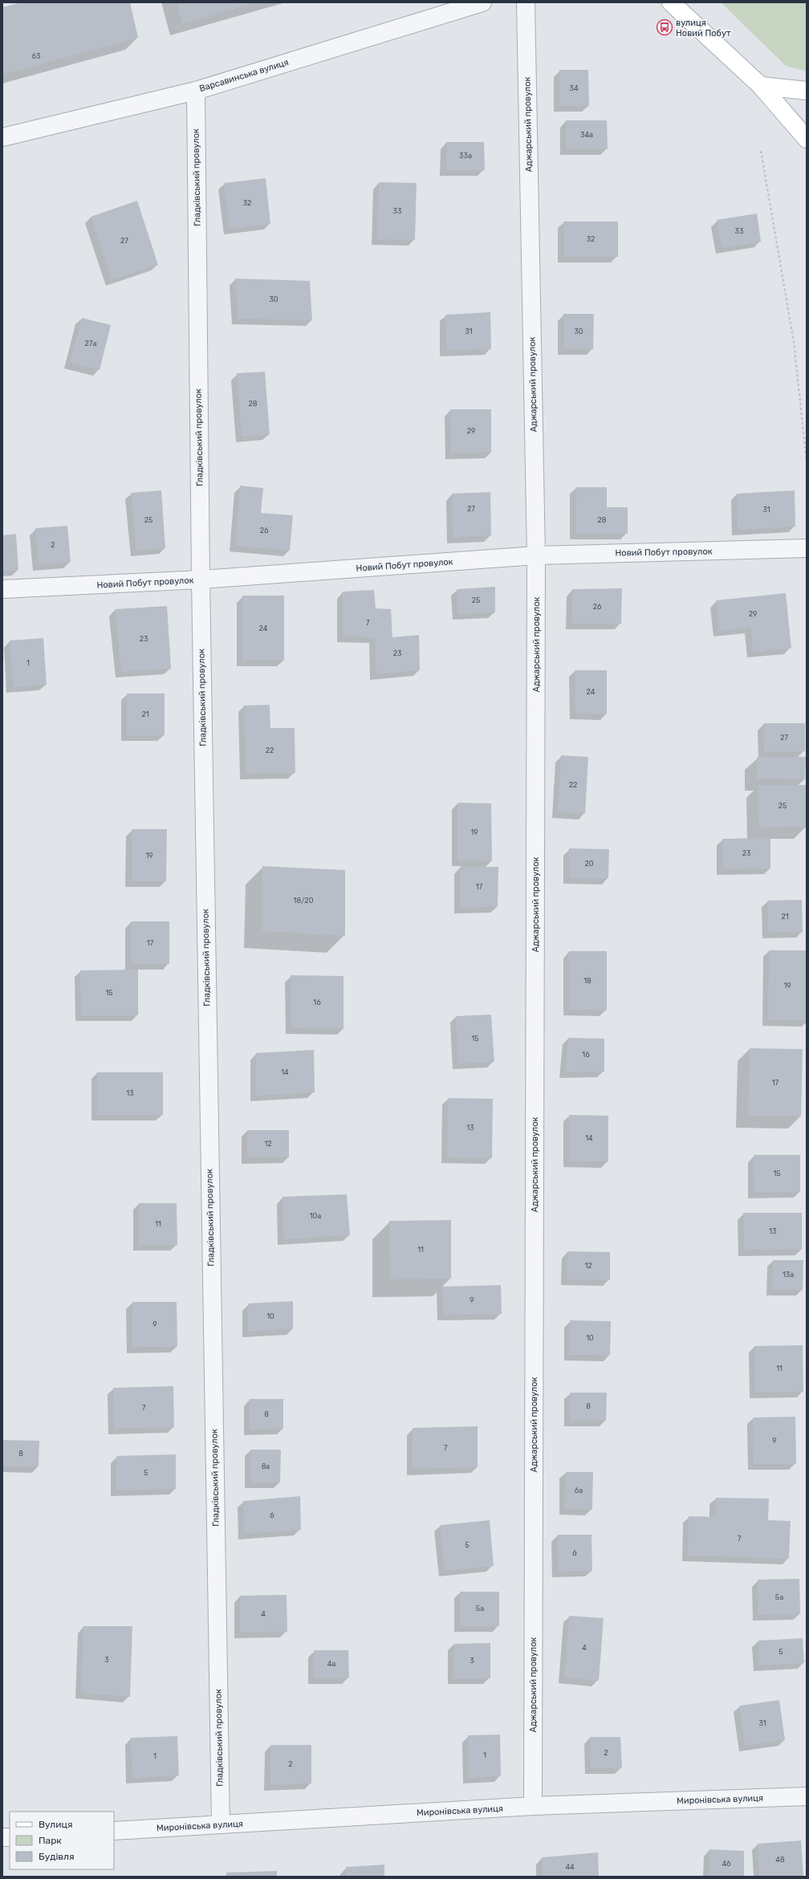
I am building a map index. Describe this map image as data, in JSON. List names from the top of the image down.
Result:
{
  "streets": {
    "street": [
      "Варсавинська вулиця",
      "Аджарський провулок",
      "Гладківський провулок",
      "Новий Побут провулок",
      "Миронівська вулиця"
    ]
  },
  "crossings": [
    ["Варсавинська вулиця", "Гладківський провулок"],
    ["Аджарський провулок", "Новий Побут провулок"],
    ["Аджарський провулок", "Миронівська вулиця"],
    ["Гладківський провулок", "Новий Побут провулок"],
    ["Гладківський провулок", "Миронівська вулиця"]
  ],
  "places": {
    "bus stop": ["вулиця Новий Побут"]
  },
  "house_numbers": [
    "63",
    "34",
    "34а",
    "33а",
    "32",
    "33",
    "33",
    "32",
    "27",
    "30",
    "31",
    "30",
    "27а",
    "28",
    "29",
    "27",
    "31",
    "25",
    "28",
    "26",
    "2",
    "25",
    "26",
    "29",
    "7",
    "24",
    "23",
    "23",
    "1",
    "24",
    "21",
    "27",
    "22",
    "22",
    "25",
    "19",
    "23",
    "19",
    "20",
    "17",
    "18/20",
    "21",
    "17",
    "18",
    "19",
    "15",
    "16",
    "15",
    "16",
    "14",
    "17",
    "13",
    "13",
    "14",
    "12",
    "15",
    "10а",
    "11",
    "13",
    "11",
    "12",
    "13а",
    "9",
    "10",
    "9",
    "10",
    "11",
    "8",
    "7",
    "8",
    "9",
    "7",
    "8",
    "8а",
    "5",
    "6а",
    "6",
    "7",
    "5",
    "6",
    "5а",
    "5а",
    "4",
    "4",
    "5",
    "3",
    "3",
    "4а",
    "31",
    "2",
    "1",
    "1",
    "2",
    "48",
    "46",
    "44"
  ],
  "legend": ["Вулиця", "Парк", "Будівля"]
}
